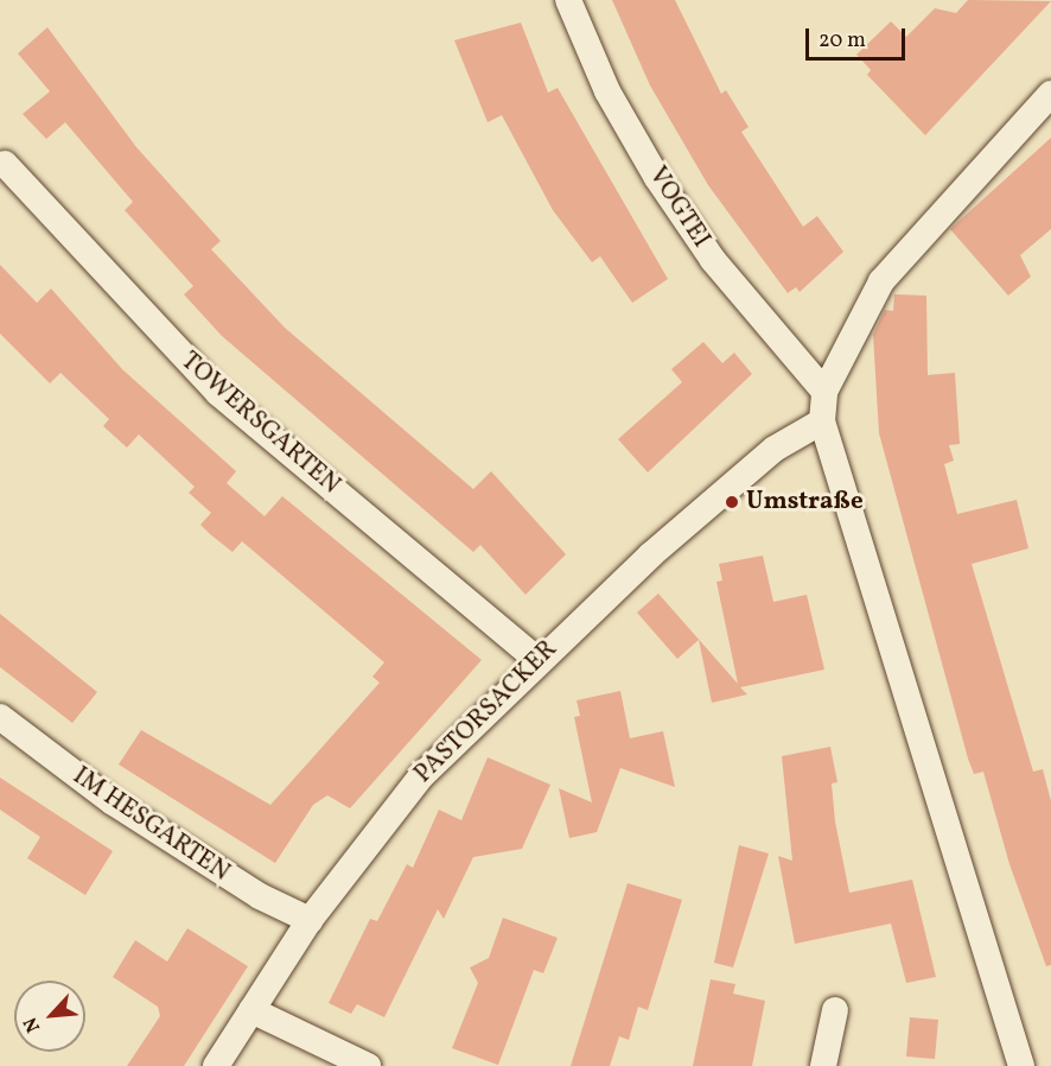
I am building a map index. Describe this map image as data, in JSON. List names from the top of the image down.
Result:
{
  "streets": {
    "street": [
      "VOGTEI",
      "TOWERSGARTEN",
      "PASTORSACKER",
      "IM HESGARTEN"
    ]
  },
  "crossings": [
    ["TOWERSGARTEN", "PASTORSACKER"],
    ["PASTORSACKER", "IM HESGARTEN"]
  ],
  "places": ["Umstraße"],
  "scale_bar": "20 m",
  "north": "bottom left"
}
